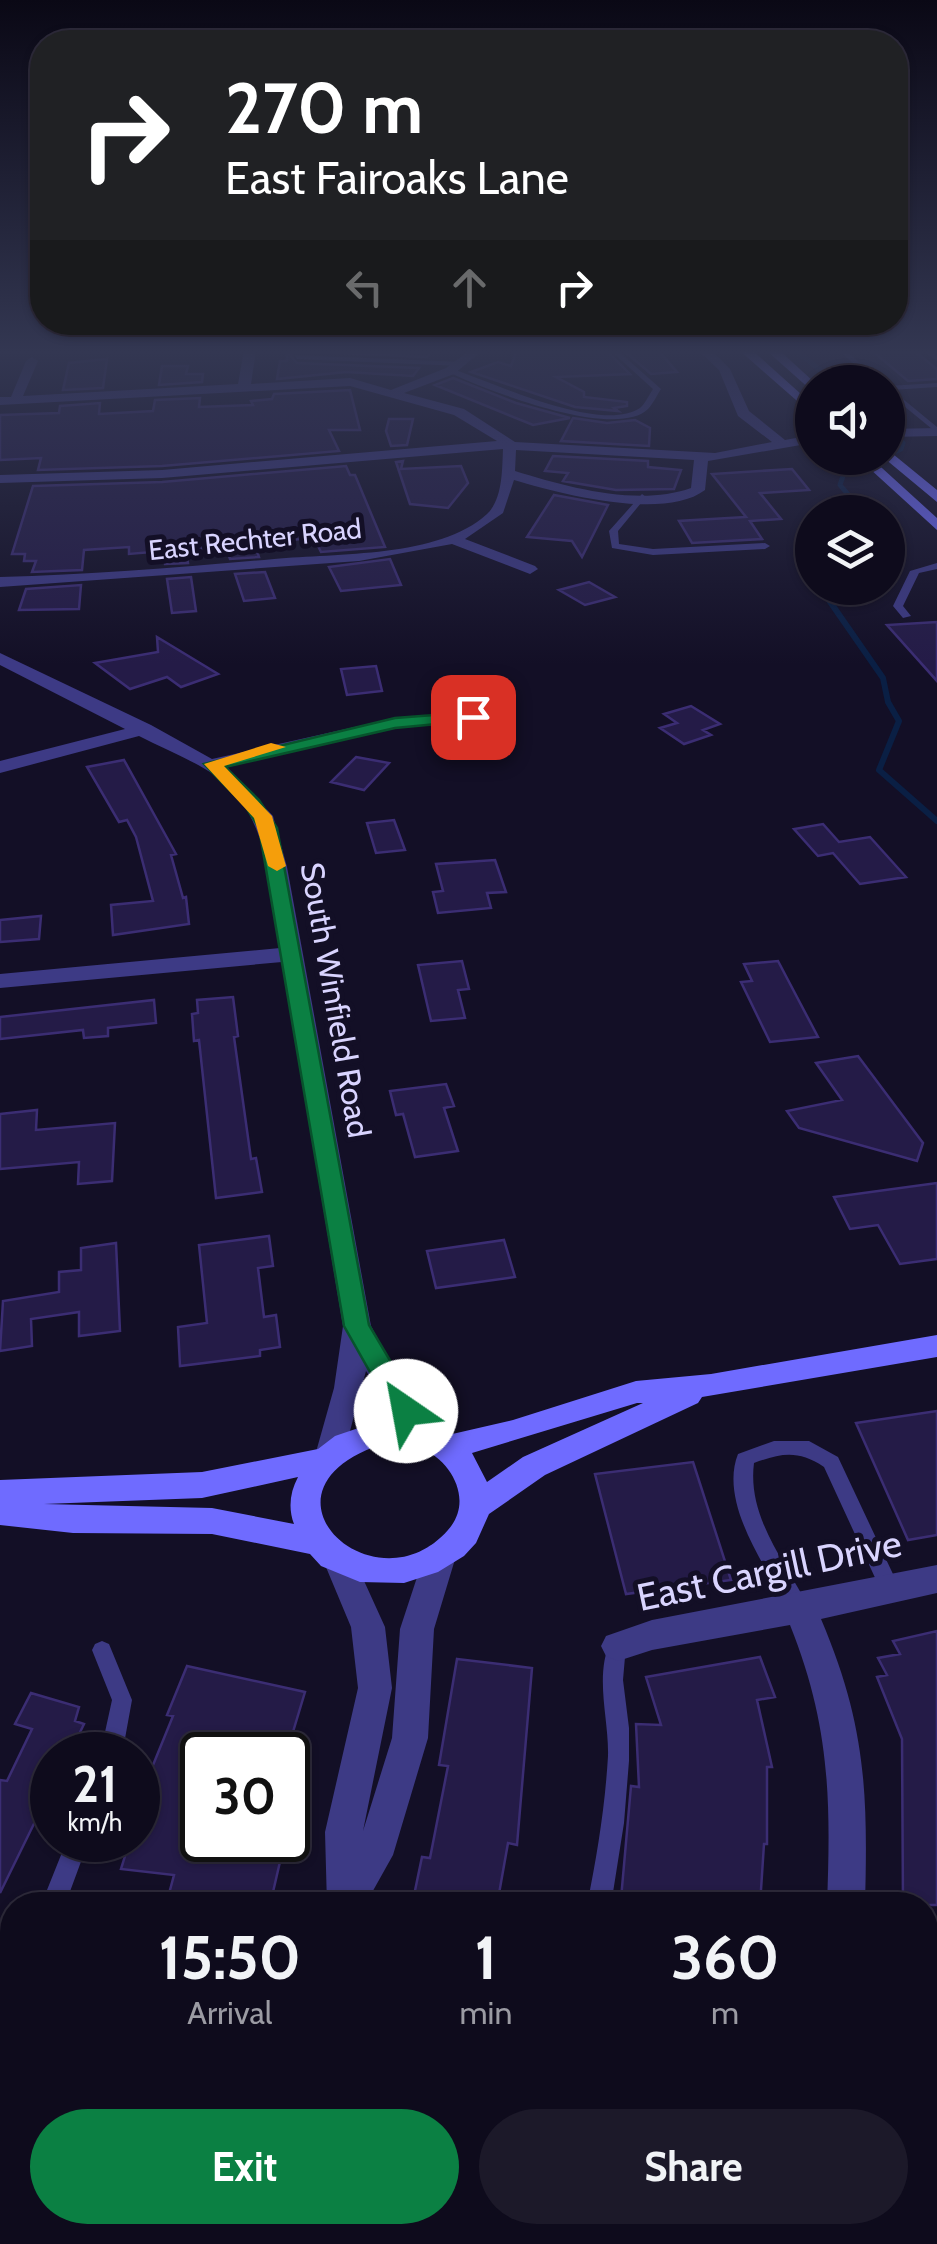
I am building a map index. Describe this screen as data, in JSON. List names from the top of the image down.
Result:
{
  "streets": {
    "street": ["East Rechter Road", "South Winfield Road", "East Cargill Drive"]
  },
  "page": {
    "turn": ["270 m", "East Fairoaks Lane"],
    "speed": "21 km/h",
    "limit": "30",
    "eta": [
      "15:50",
      "Arrival",
      "1",
      "min",
      "360",
      "m"
    ],
    "buttons": ["Exit", "Share"]
  }
}
